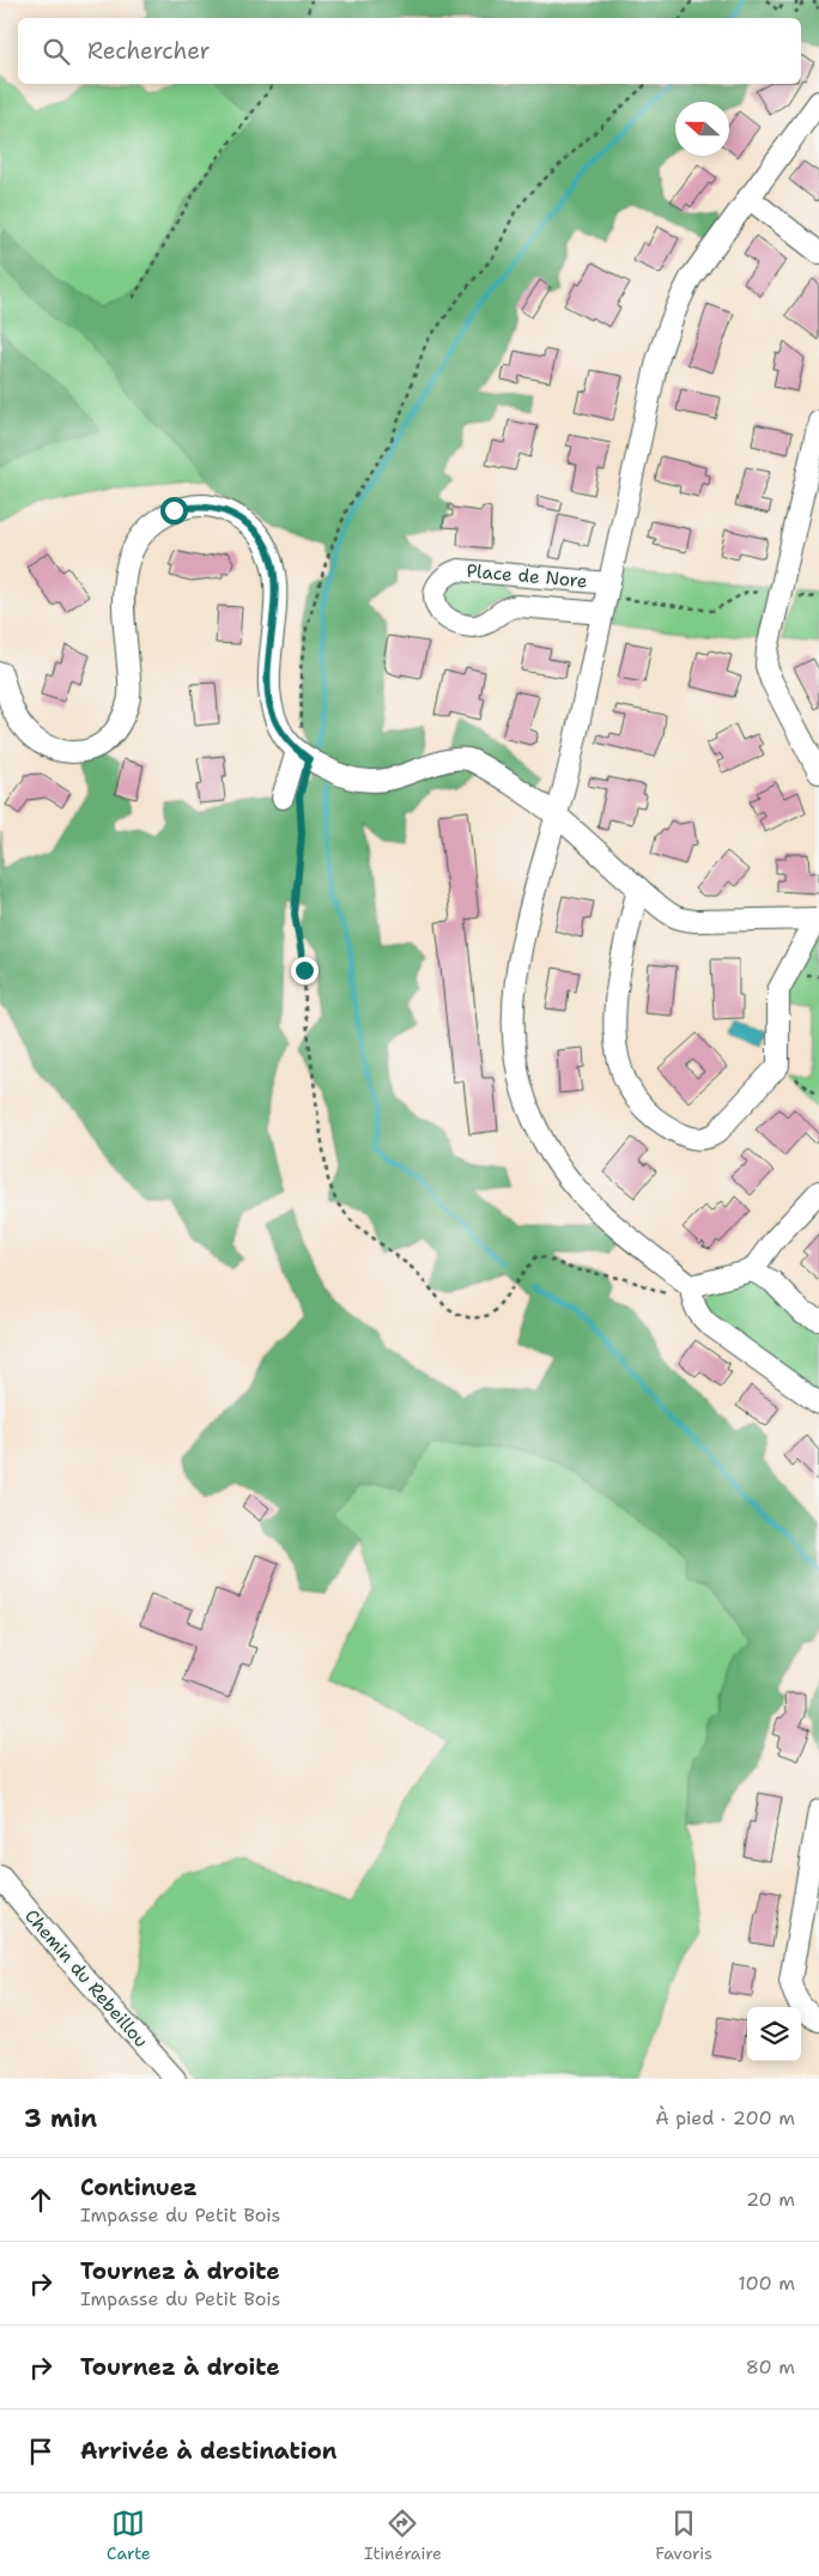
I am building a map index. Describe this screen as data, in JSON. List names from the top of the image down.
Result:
{
  "streets": {
    "street": ["Place de Nore", "Chemin du Rebeillou"]
  },
  "north": "left",
  "page": {
    "search": "Rechercher",
    "heading": ["3 min", "À pied · 200 m"],
    "list": [
      ["Continuez", "Impasse du Petit Bois", "20 m"],
      ["Tournez à droite", "Impasse du Petit Bois", "100 m"],
      ["Tournez à droite", "80 m"],
      "Arrivée à destination"
    ],
    "nav": ["Carte", "Itinéraire", "Favoris"]
  }
}
